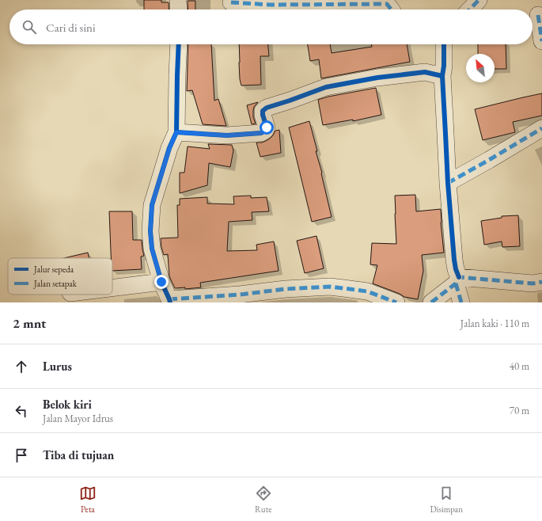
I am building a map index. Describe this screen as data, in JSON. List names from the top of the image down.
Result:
{
  "legend": ["Jalur sepeda", "Jalan setapak"],
  "north": "top left",
  "page": {
    "search": "Cari di sini",
    "heading": ["2 mnt", "Jalan kaki · 110 m"],
    "list": [
      ["Lurus", "40 m"],
      ["Belok kiri", "Jalan Mayor Idrus", "70 m"],
      "Tiba di tujuan"
    ],
    "nav": ["Peta", "Rute", "Disimpan"]
  }
}
